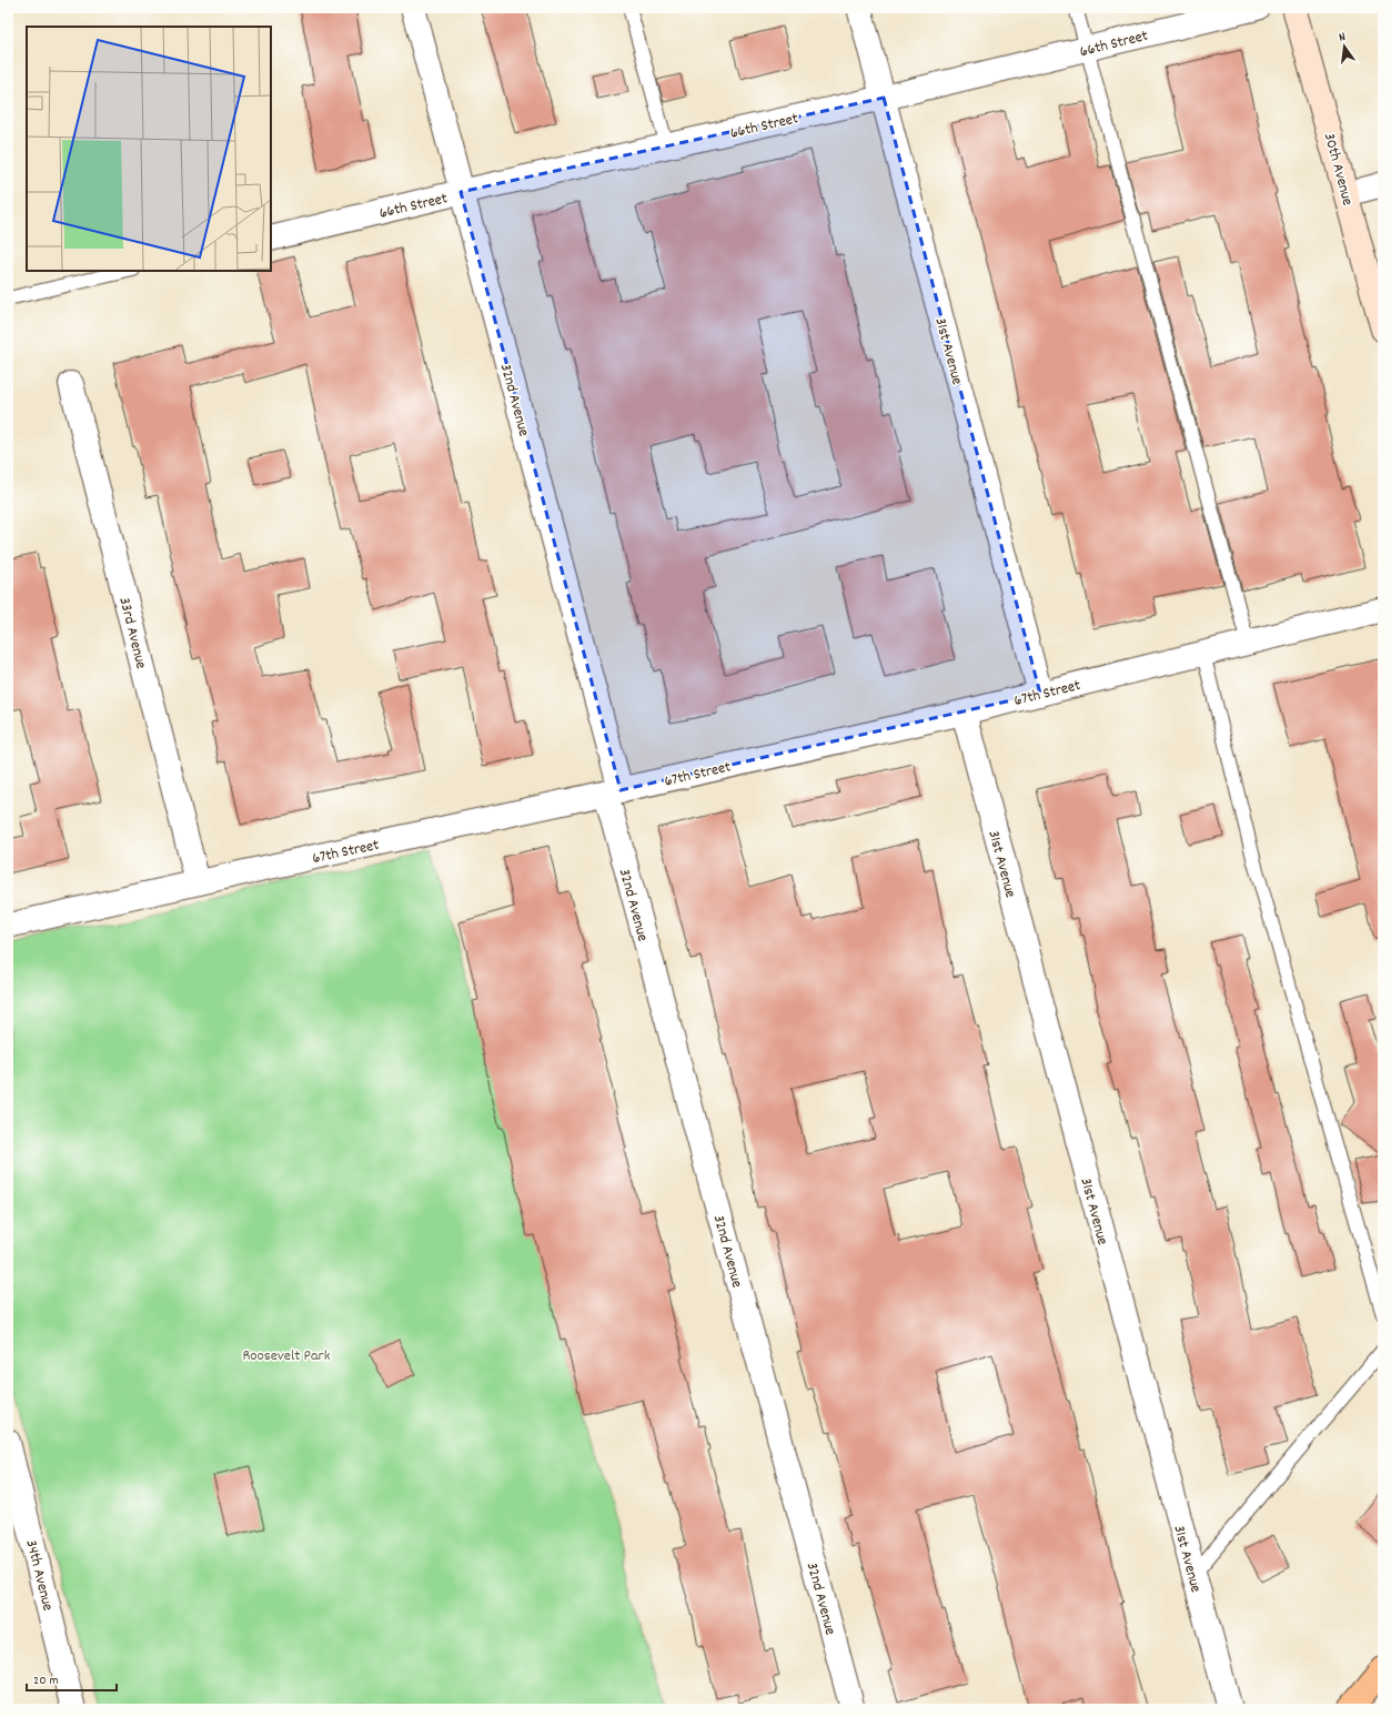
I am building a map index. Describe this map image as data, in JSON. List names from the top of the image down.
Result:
{
  "streets": {
    "street": [
      "66th Street",
      "30th Avenue",
      "31st Avenue",
      "32nd Avenue",
      "33rd Avenue",
      "67th Street",
      "34th Avenue"
    ]
  },
  "crossings": [
    ["66th Street", "31st Avenue"],
    ["66th Street", "32nd Avenue"],
    ["31st Avenue", "67th Street"],
    ["32nd Avenue", "67th Street"],
    ["33rd Avenue", "67th Street"]
  ],
  "parks": ["Roosevelt Park"],
  "scale_bar": "20 m",
  "north": "top"
}
